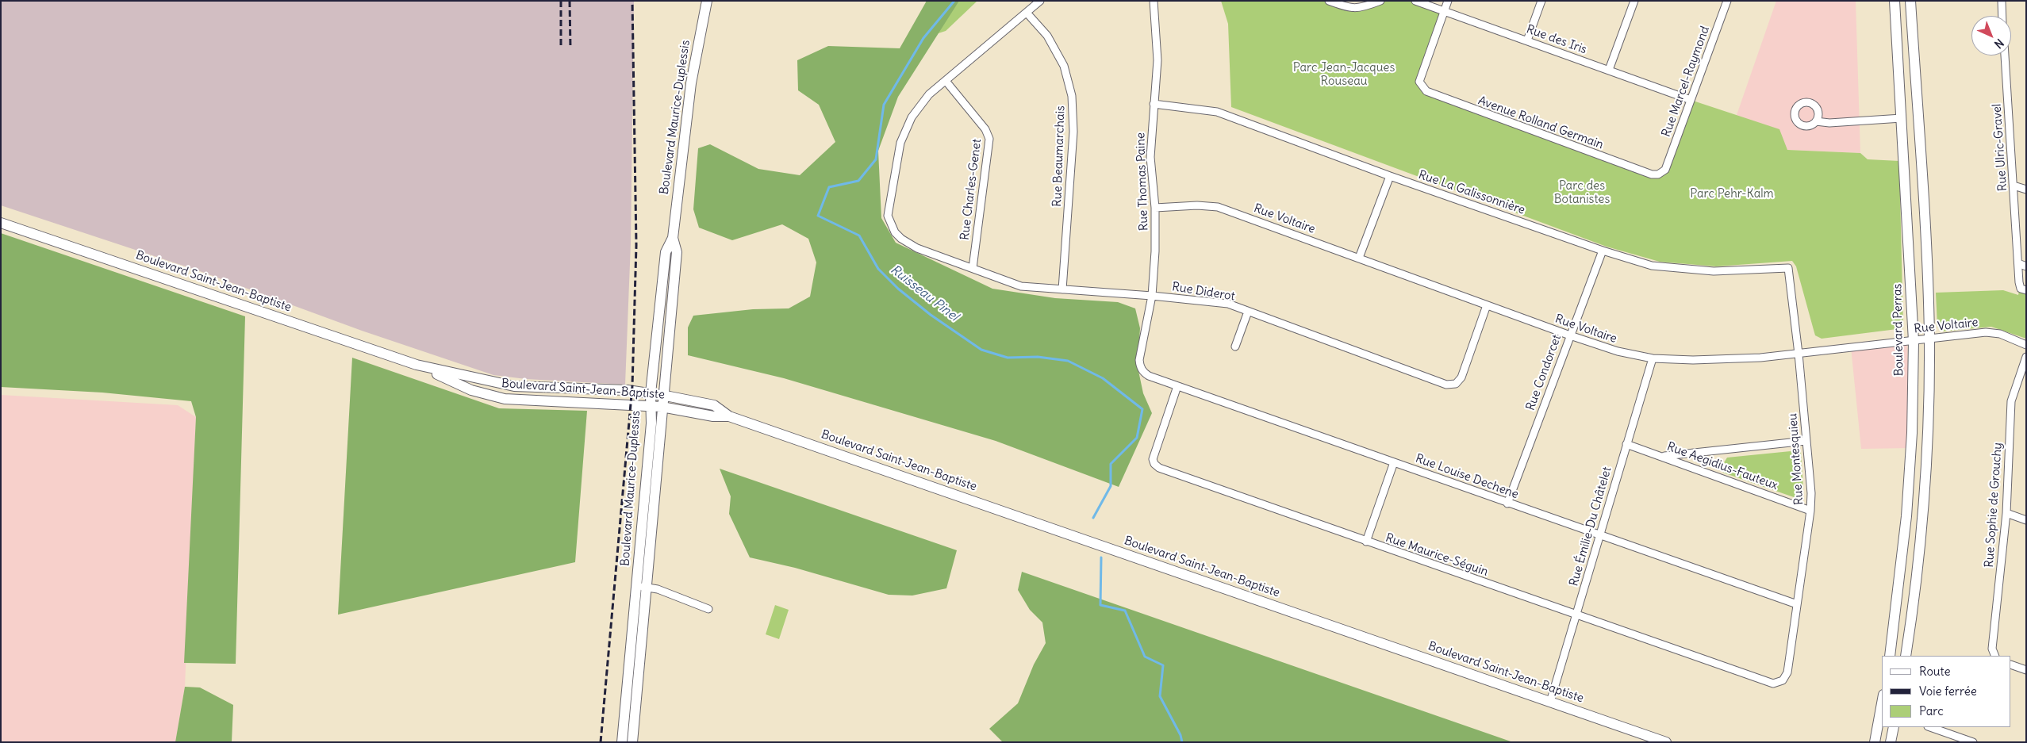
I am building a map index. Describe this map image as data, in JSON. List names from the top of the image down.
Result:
{
  "streets": {
    "main road": ["Boulevard Maurice-Duplessis", "Boulevard Saint-Jean-Baptiste", "Boulevard Perras"],
    "street": [
      "Rue des Iris",
      "Rue Marcel-Raymond",
      "Avenue Rolland Germain",
      "Rue Ulric-Gravel",
      "Rue Beaumarchais",
      "Rue Thomas Paine",
      "Rue Charles-Genet",
      "Rue La Galissonnière",
      "Rue Voltaire",
      "Rue Diderot",
      "Rue Condorcet",
      "Rue Montesquieu",
      "Rue Aegidius-Fauteux",
      "Rue Louise Dechene",
      "Rue Sophie de Grouchy",
      "Rue Émilie-Du Châtelet",
      "Rue Maurice-Séguin"
    ]
  },
  "crossings": [
    ["Rue des Iris", "Rue Marcel-Raymond"],
    ["Rue des Iris", "Avenue Rolland Germain"],
    ["Rue Marcel-Raymond", "Avenue Rolland Germain"],
    ["Boulevard Maurice-Duplessis", "Boulevard Saint-Jean-Baptiste"],
    ["Rue Beaumarchais", "Rue Diderot"],
    ["Rue Thomas Paine", "Rue La Galissonnière"],
    ["Rue Thomas Paine", "Rue Voltaire"],
    ["Rue Thomas Paine", "Rue Diderot"],
    ["Rue Thomas Paine", "Rue Louise Dechene"],
    ["Rue Charles-Genet", "Rue Diderot"],
    ["Rue La Galissonnière", "Rue Condorcet"],
    ["Rue La Galissonnière", "Rue Montesquieu"],
    ["Rue Voltaire", "Rue Diderot"],
    ["Rue Voltaire", "Boulevard Perras"],
    ["Rue Voltaire", "Rue Condorcet"],
    ["Rue Voltaire", "Rue Montesquieu"],
    ["Rue Voltaire", "Rue Émilie-Du Châtelet"],
    ["Boulevard Saint-Jean-Baptiste", "Rue Émilie-Du Châtelet"],
    ["Rue Condorcet", "Rue Louise Dechene"],
    ["Rue Montesquieu", "Rue Aegidius-Fauteux"],
    ["Rue Montesquieu", "Rue Louise Dechene"],
    ["Rue Montesquieu", "Rue Maurice-Séguin"],
    ["Rue Aegidius-Fauteux", "Rue Émilie-Du Châtelet"],
    ["Rue Louise Dechene", "Rue Émilie-Du Châtelet"],
    ["Rue Louise Dechene", "Rue Maurice-Séguin"],
    ["Rue Émilie-Du Châtelet", "Rue Maurice-Séguin"]
  ],
  "water": ["Ruisseau Pinel"],
  "parks": ["Parc Jean-Jacques Rouseau", "Parc des Botanistes", "Parc Pehr-Kalm"],
  "legend": ["Route", "Voie ferrée", "Parc"],
  "north": "bottom right"
}
